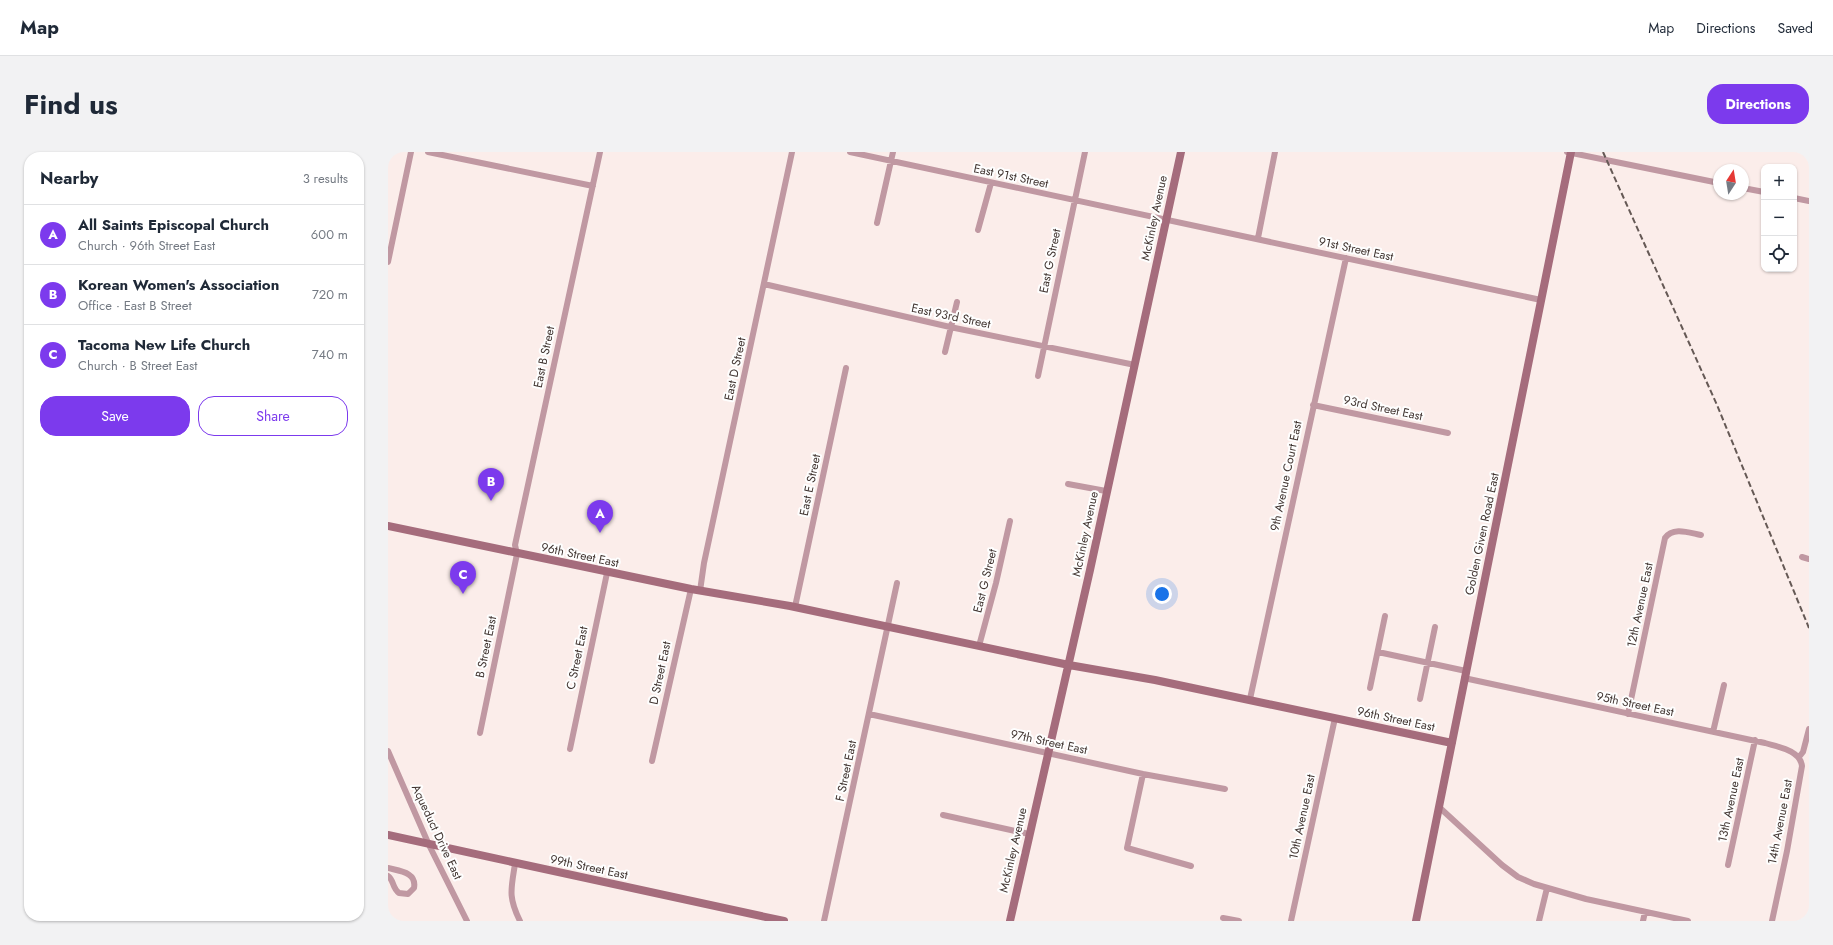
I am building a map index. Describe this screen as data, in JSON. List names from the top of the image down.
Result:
{
  "streets": {
    "street": [
      "East 91st Street",
      "McKinley Avenue",
      "91st Street East",
      "East G Street",
      "East 93rd Street",
      "East B Street",
      "East D Street",
      "93rd Street East",
      "9th Avenue Court East",
      "East E Street",
      "Golden Given Road East",
      "96th Street East",
      "12th Avenue East",
      "B Street East",
      "C Street East",
      "D Street East",
      "95th Street East",
      "97th Street East",
      "F Street East",
      "13th Avenue East",
      "10th Avenue East",
      "14th Avenue East",
      "Aqueduct Drive East",
      "99th Street East"
    ]
  },
  "crossings": [
    ["East 91st Street", "McKinley Avenue"],
    ["East 91st Street", "91st Street East"],
    ["East 91st Street", "East G Street"],
    ["McKinley Avenue", "91st Street East"],
    ["McKinley Avenue", "East 93rd Street"],
    ["McKinley Avenue", "96th Street East"],
    ["McKinley Avenue", "97th Street East"],
    ["91st Street East", "9th Avenue Court East"],
    ["91st Street East", "Golden Given Road East"],
    ["East G Street", "East 93rd Street"],
    ["East G Street", "96th Street East"],
    ["East 93rd Street", "East D Street"],
    ["East B Street", "96th Street East"],
    ["East B Street", "B Street East"],
    ["East D Street", "96th Street East"],
    ["93rd Street East", "9th Avenue Court East"],
    ["9th Avenue Court East", "96th Street East"],
    ["East E Street", "96th Street East"],
    ["Golden Given Road East", "96th Street East"],
    ["Golden Given Road East", "95th Street East"],
    ["96th Street East", "C Street East"],
    ["96th Street East", "D Street East"],
    ["96th Street East", "F Street East"],
    ["96th Street East", "10th Avenue East"],
    ["12th Avenue East", "95th Street East"],
    ["95th Street East", "13th Avenue East"],
    ["95th Street East", "14th Avenue East"],
    ["97th Street East", "F Street East"],
    ["Aqueduct Drive East", "99th Street East"]
  ],
  "north": "top",
  "page": {
    "header": "Map",
    "nav": ["Map", "Directions", "Saved"],
    "title": "Find us",
    "buttons": [
      "Directions",
      ["Save", "Share"]
    ],
    "heading": ["Nearby", "3 results"],
    "map_buttons": ["+", "−"],
    "list": [
      {
        "mark": "A",
        "name": "All Saints Episcopal Church",
        "note": "Church · 96th Street East",
        "value": "600 m"
      },
      {
        "mark": "B",
        "name": "Korean Women's Association",
        "note": "Office · East B Street",
        "value": "720 m"
      },
      {
        "mark": "C",
        "name": "Tacoma New Life Church",
        "note": "Church · B Street East",
        "value": "740 m"
      }
    ],
    "pins": ["B", "A", "C"]
  }
}
